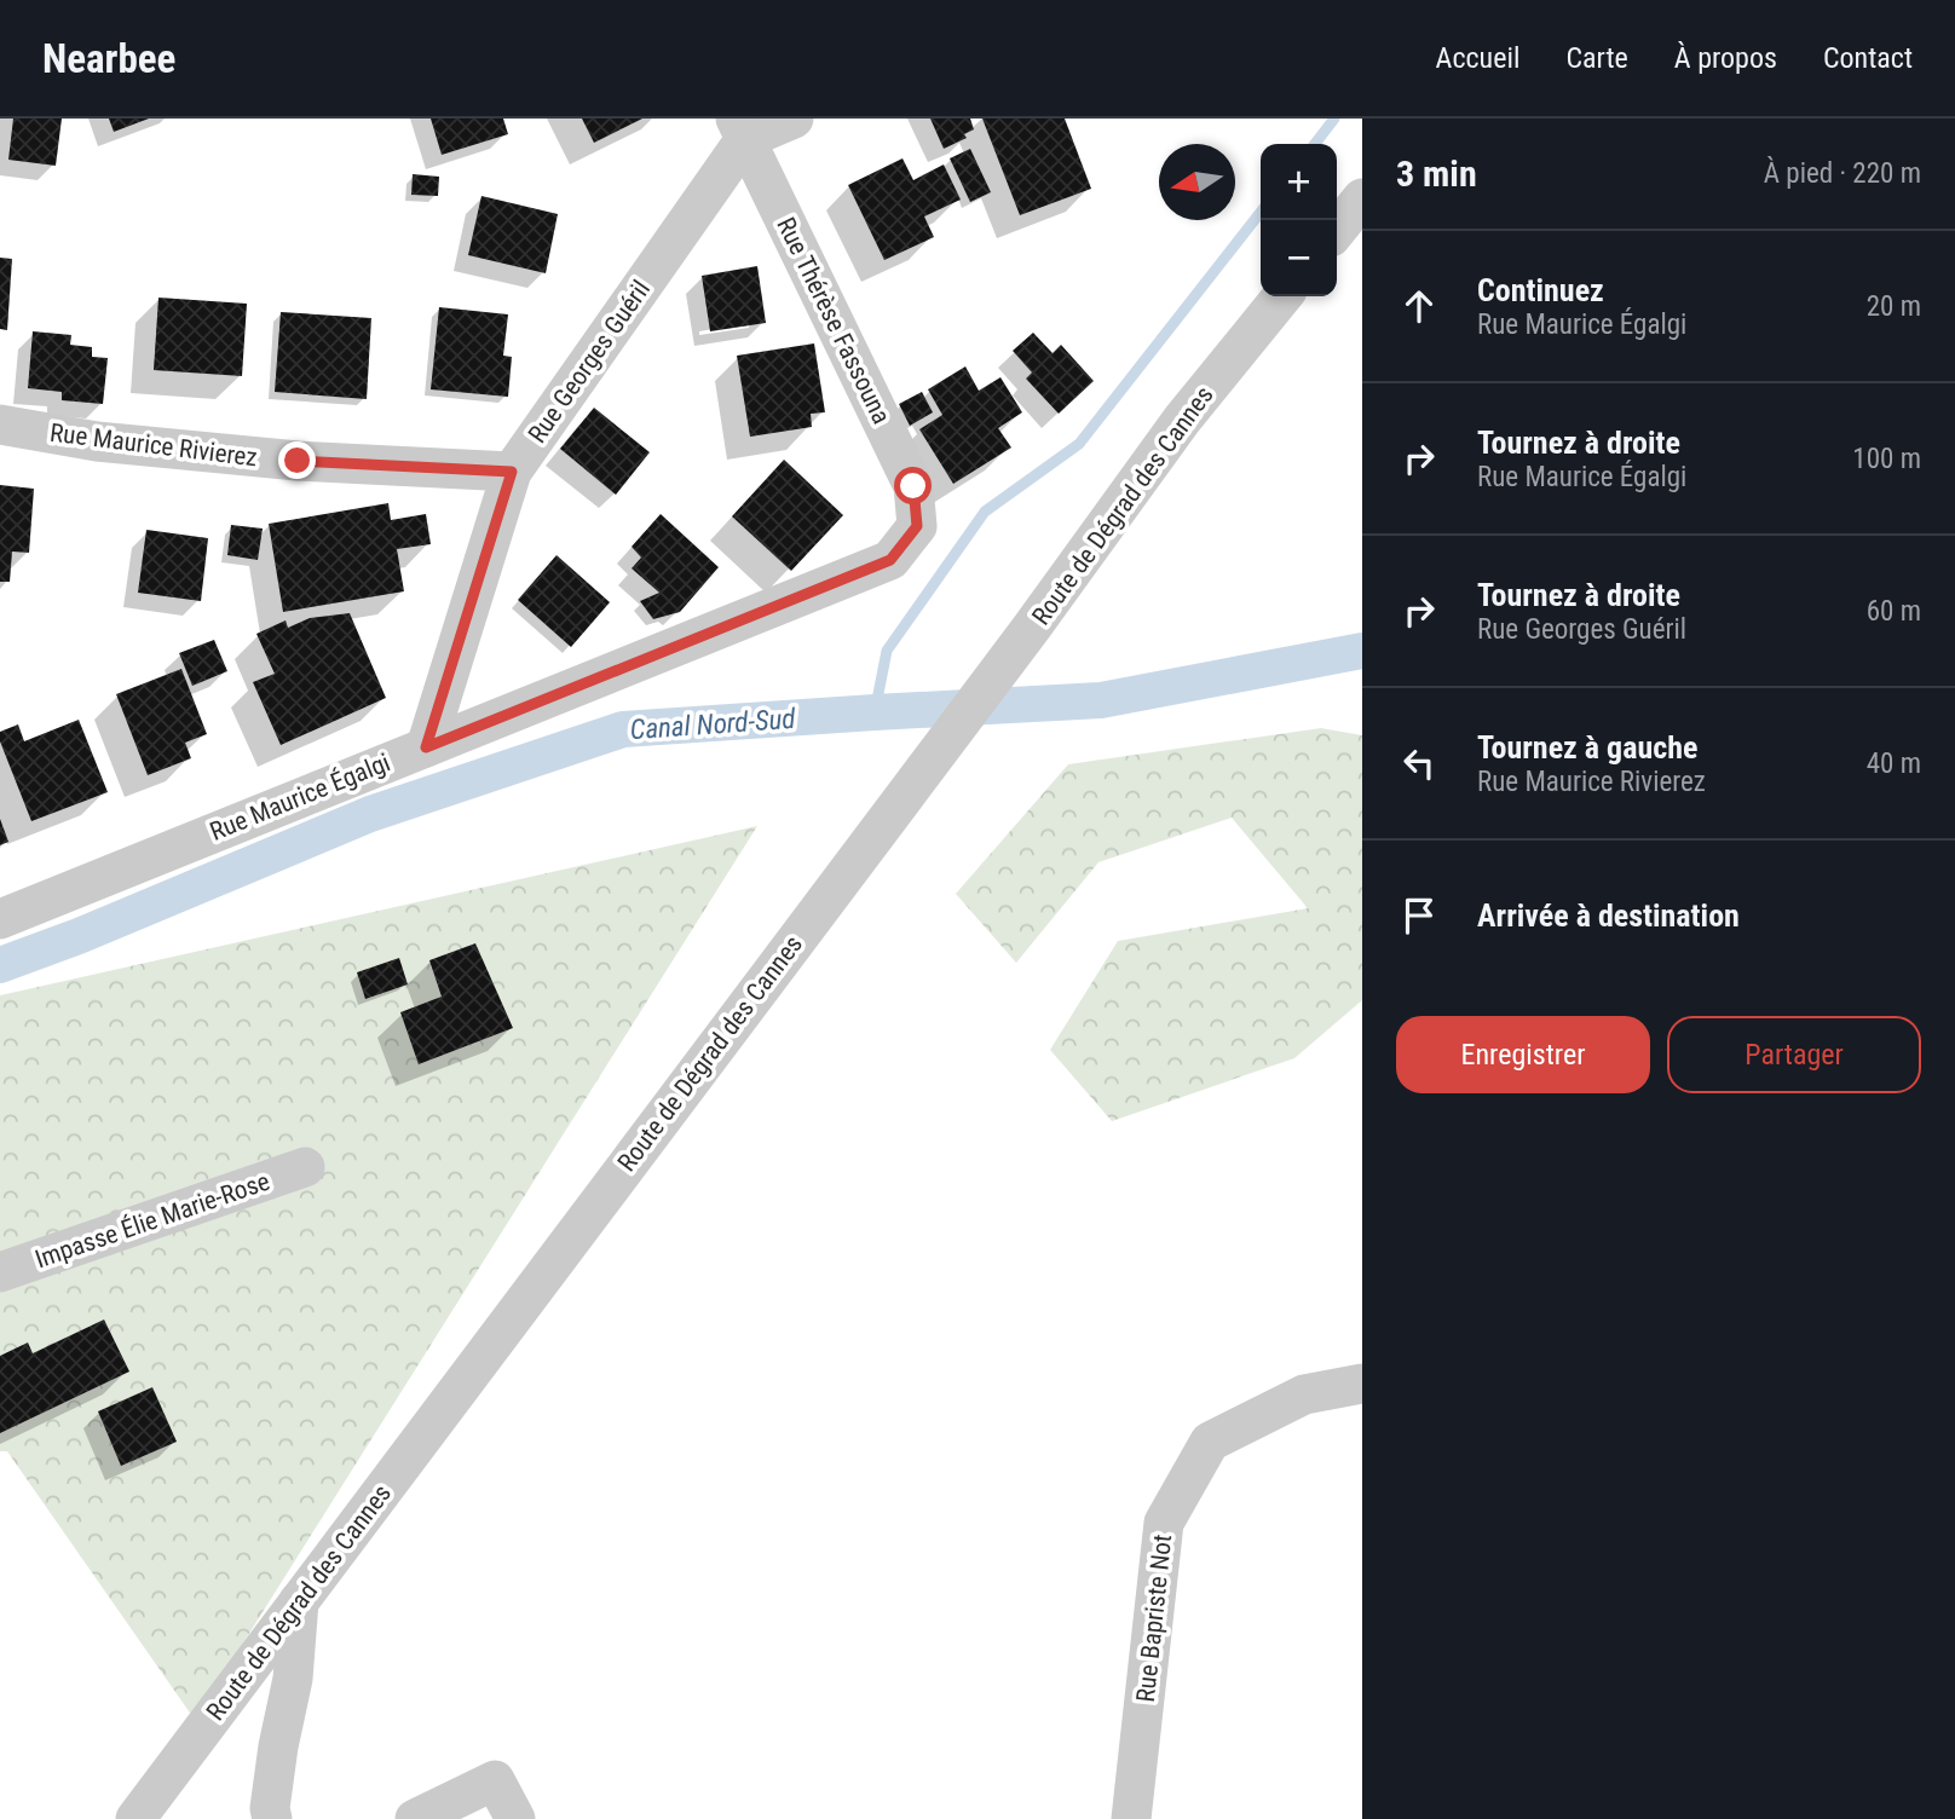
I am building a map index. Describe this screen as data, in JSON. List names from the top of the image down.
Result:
{
  "streets": {
    "street": [
      "Rue Thérèse Fassouna",
      "Rue Georges Guéril",
      "Rue Maurice Rivierez",
      "Route de Dégrad des Cannes",
      "Rue Maurice Égalgi",
      "Impasse Élie Marie-Rose",
      "Rue Bapriste Not"
    ]
  },
  "crossings": [
    ["Rue Thérèse Fassouna", "Rue Georges Guéril"],
    ["Rue Thérèse Fassouna", "Rue Maurice Égalgi"],
    ["Rue Georges Guéril", "Rue Maurice Rivierez"],
    ["Rue Georges Guéril", "Rue Maurice Égalgi"]
  ],
  "water": ["Canal Nord-Sud"],
  "north": "left",
  "page": {
    "header": "Nearbee",
    "nav": [
      "Accueil",
      "Carte",
      "À propos",
      "Contact"
    ],
    "heading": ["3 min", "À pied · 220 m"],
    "map_buttons": ["+", "−"],
    "list": [
      ["Continuez", "Rue Maurice Égalgi", "20 m"],
      ["Tournez à droite", "Rue Maurice Égalgi", "100 m"],
      ["Tournez à droite", "Rue Georges Guéril", "60 m"],
      ["Tournez à gauche", "Rue Maurice Rivierez", "40 m"],
      "Arrivée à destination"
    ],
    "buttons": ["Enregistrer", "Partager"]
  }
}
